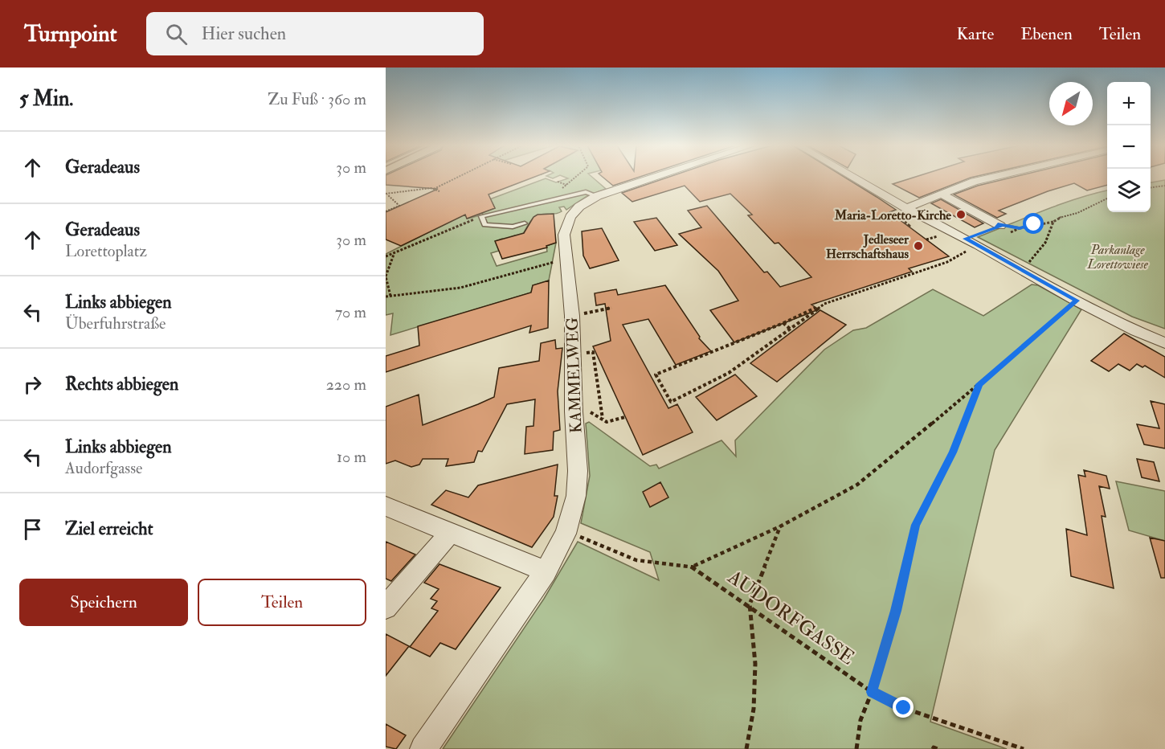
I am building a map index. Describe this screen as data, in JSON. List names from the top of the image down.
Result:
{
  "streets": {
    "street": ["KAMMELWEG"],
    "path": ["AUDORFGASSE"]
  },
  "crossings": [
    ["KAMMELWEG", "AUDORFGASSE"]
  ],
  "parks": ["Parkanlage Lorettowiese"],
  "places": ["Maria-Loretto-Kirche", "Jedleseer Herrschaftshaus"],
  "north": "bottom left",
  "page": {
    "header": "Turnpoint",
    "search": "Hier suchen",
    "nav": ["Karte", "Ebenen", "Teilen"],
    "heading": ["5 Min.", "Zu Fuß · 360 m"],
    "map_buttons": ["+", "−"],
    "list": [
      ["Geradeaus", "30 m"],
      ["Geradeaus", "Lorettoplatz", "30 m"],
      ["Links abbiegen", "Überfuhrstraße", "70 m"],
      ["Rechts abbiegen", "220 m"],
      ["Links abbiegen", "Audorfgasse", "10 m"],
      "Ziel erreicht"
    ],
    "buttons": ["Speichern", "Teilen"]
  }
}
